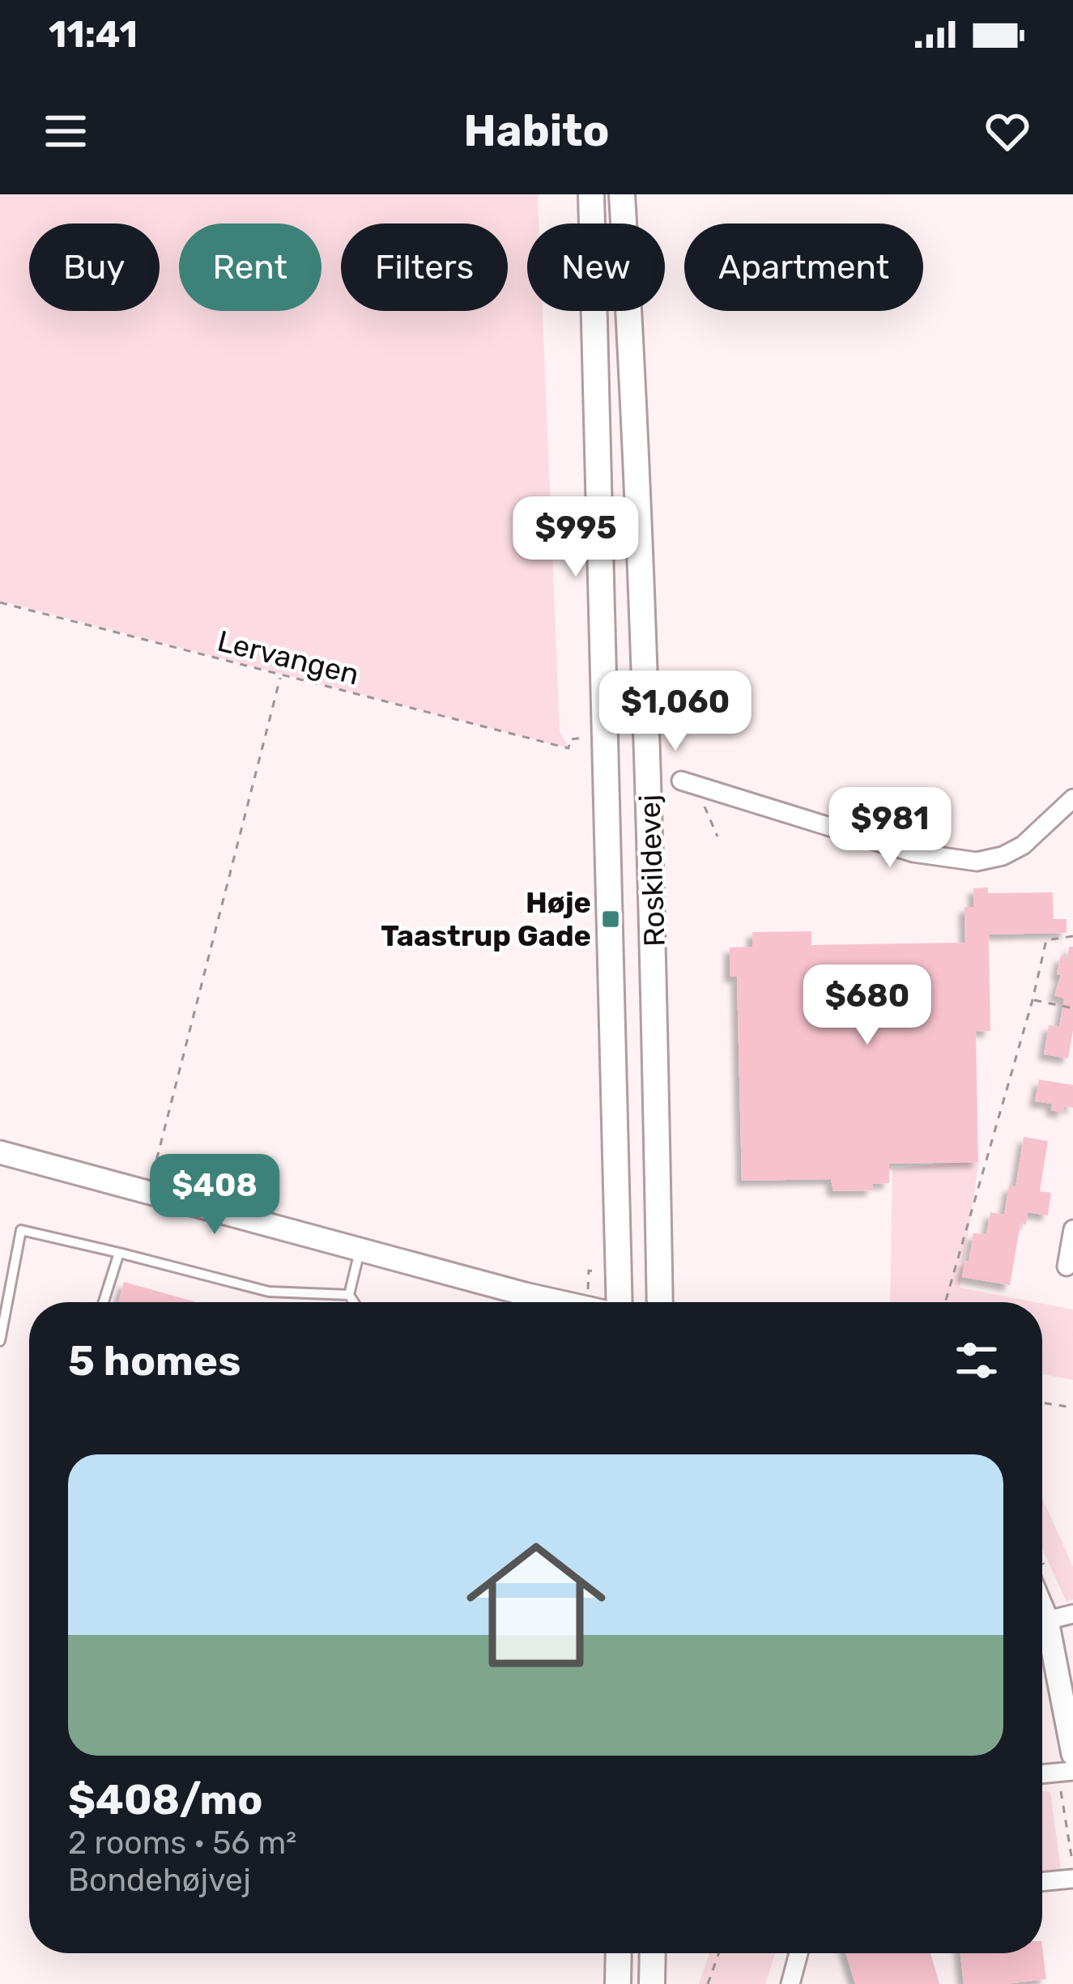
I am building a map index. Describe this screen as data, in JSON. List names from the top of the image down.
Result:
{
  "streets": {
    "main road": ["Roskildevej"],
    "path": ["Lervangen"]
  },
  "places": {
    "transit": ["Høje Taastrup Gade"]
  },
  "page": {
    "status": "11:41",
    "header": "Habito",
    "chip": [
      "Buy",
      "Rent",
      "Filters",
      "New",
      "Apartment"
    ],
    "price": [
      "$995",
      "$1,060",
      "$981",
      "$680",
      "$408"
    ],
    "heading": "5 homes",
    "list": [
      {
        "name": "$408/mo",
        "note": "2 rooms · 56 m² · Bondehøjvej"
      }
    ]
  }
}
